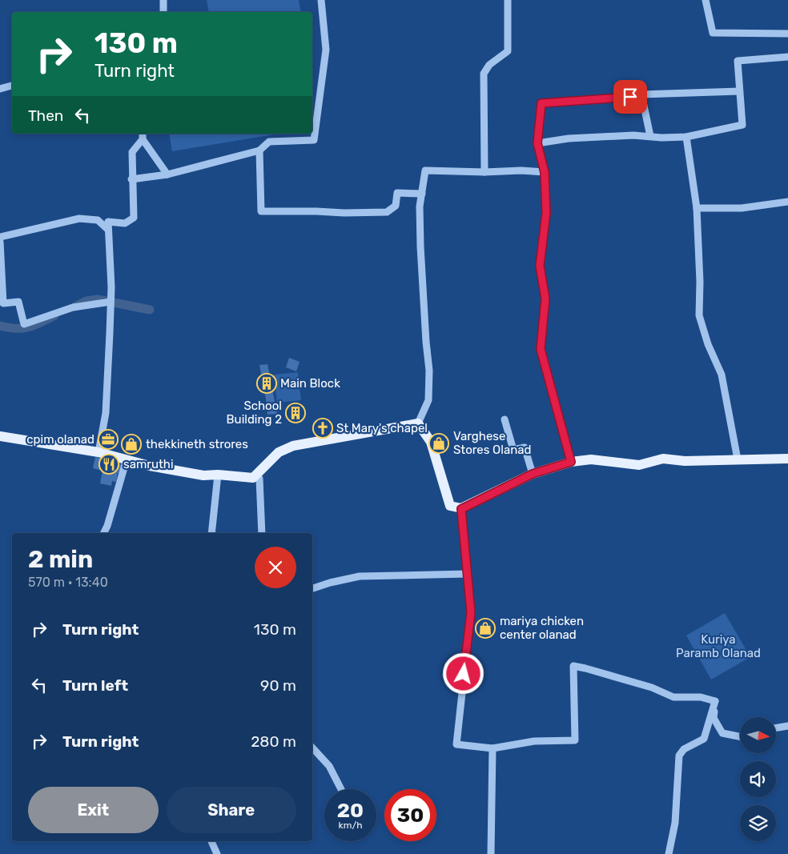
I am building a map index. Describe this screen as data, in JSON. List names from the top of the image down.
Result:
{
  "parks": ["Kuriya Paramb Olanad"],
  "places": {
    "building": ["Main Block", "School Building 2"],
    "church": ["St Mary's chapel"],
    "office": ["cpim olanad"],
    "shop": ["Varghese Stores Olanad", "thekkineth strores", "mariya chicken center olanad"],
    "restaurant": ["samruthi"]
  },
  "north": "right",
  "page": {
    "turn": ["130 m", "Turn right"],
    "then": "Then",
    "heading": ["2 min", "570 m · 13:40"],
    "list": [
      {
        "name": "Turn right",
        "value": "130 m"
      },
      {
        "name": "Turn left",
        "value": "90 m"
      },
      {
        "name": "Turn right",
        "value": "280 m"
      }
    ],
    "buttons": ["Exit", "Share"],
    "speed": "20 km/h",
    "limit": "30"
  }
}
